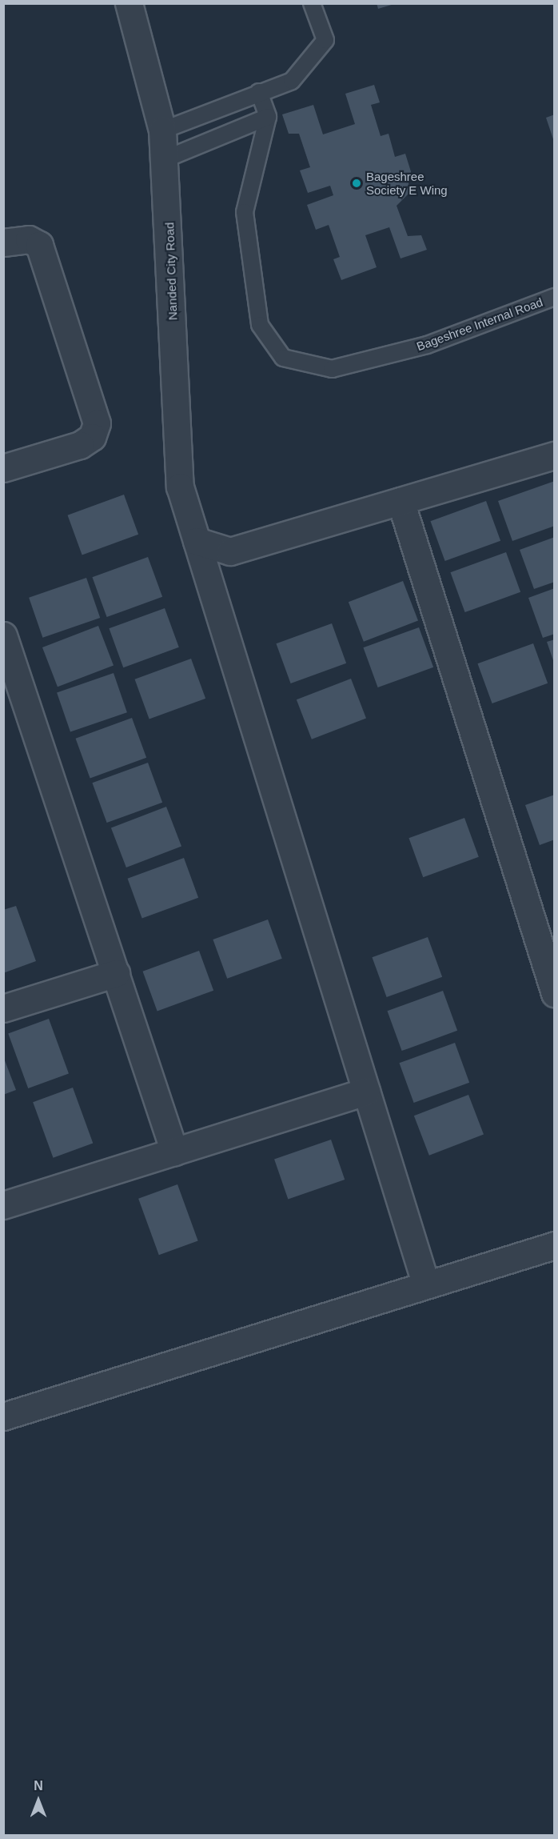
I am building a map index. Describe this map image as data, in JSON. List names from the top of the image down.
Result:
{
  "streets": {
    "street": ["Nanded City Road"],
    "lane": ["Bageshree Internal Road"]
  },
  "places": ["Bageshree Society E Wing"],
  "north": "top"
}
